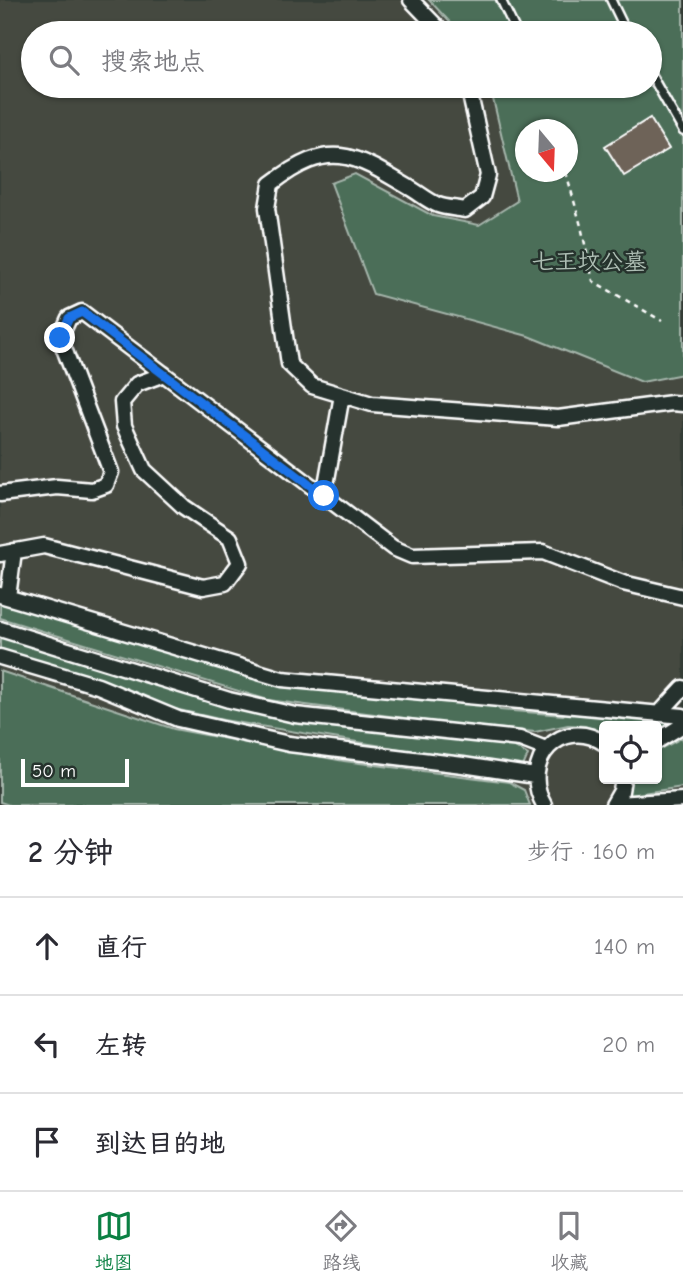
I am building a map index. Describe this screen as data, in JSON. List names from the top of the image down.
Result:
{
  "parks": ["七王坟公墓"],
  "scale_bar": "50 m",
  "north": "bottom",
  "page": {
    "search": "搜索地点",
    "scale": "50 m",
    "heading": ["2 分钟", "步行 · 160 m"],
    "list": [
      ["直行", "140 m"],
      ["左转", "20 m"],
      "到达目的地"
    ],
    "nav": ["地图", "路线", "收藏"]
  }
}
